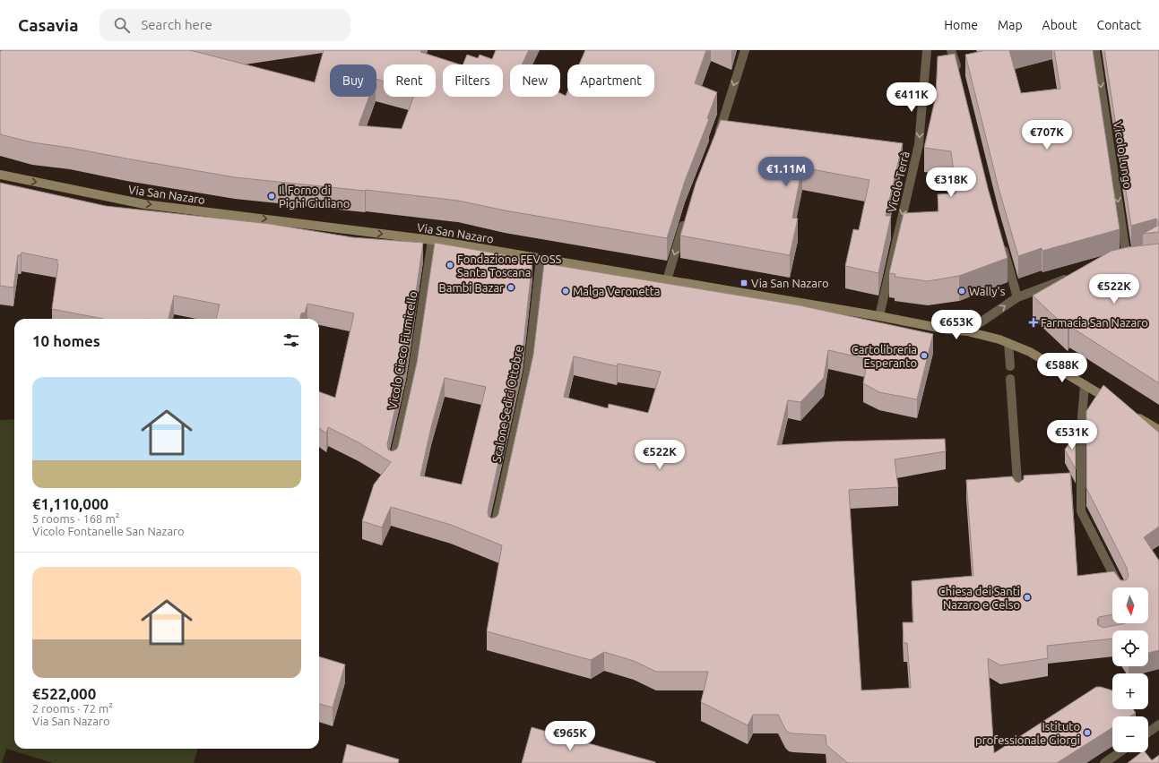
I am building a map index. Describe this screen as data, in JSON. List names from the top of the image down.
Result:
{
  "streets": {
    "main road": ["Via San Nazaro"],
    "street": [
      "Vicolo Lungo",
      "Vicolo Terrà",
      "Vicolo Cieco Fiumicello",
      "Scalone Sedici Ottobre"
    ]
  },
  "crossings": [
    ["Vicolo Terrà", "Via San Nazaro"],
    ["Via San Nazaro", "Vicolo Cieco Fiumicello"],
    ["Via San Nazaro", "Scalone Sedici Ottobre"]
  ],
  "one_way": ["Vicolo Lungo", "Vicolo Terrà", "Via San Nazaro"],
  "places": {
    "other": [
      "Il Forno di Pighi Giuliano",
      "Fondazione FEVOSS Santa Toscana",
      "Bambi Bazar",
      "Malga Veronetta",
      "Wally's",
      "Cartolibreria Esperanto",
      "Chiesa dei Santi Nazaro e Celso",
      "Istituto professionale Giorgi"
    ],
    "transit": ["Via San Nazaro"],
    "health": ["Farmacia San Nazaro"]
  },
  "north": "bottom",
  "page": {
    "header": "Casavia",
    "search": "Search here",
    "nav": [
      "Home",
      "Map",
      "About",
      "Contact"
    ],
    "chip": [
      "Buy",
      "Rent",
      "Filters",
      "New",
      "Apartment"
    ],
    "price": [
      "€411K",
      "€707K",
      "€1.11M",
      "€318K",
      "€522K",
      "€653K",
      "€588K",
      "€531K",
      "€522K",
      "€965K"
    ],
    "heading": "10 homes",
    "list": [
      {
        "name": "€1,110,000",
        "note": "5 rooms · 168 m² · Vicolo Fontanelle San Nazaro"
      },
      {
        "name": "€522,000",
        "note": "2 rooms · 72 m² · Via San Nazaro"
      }
    ],
    "map_buttons": ["+", "−"]
  }
}
